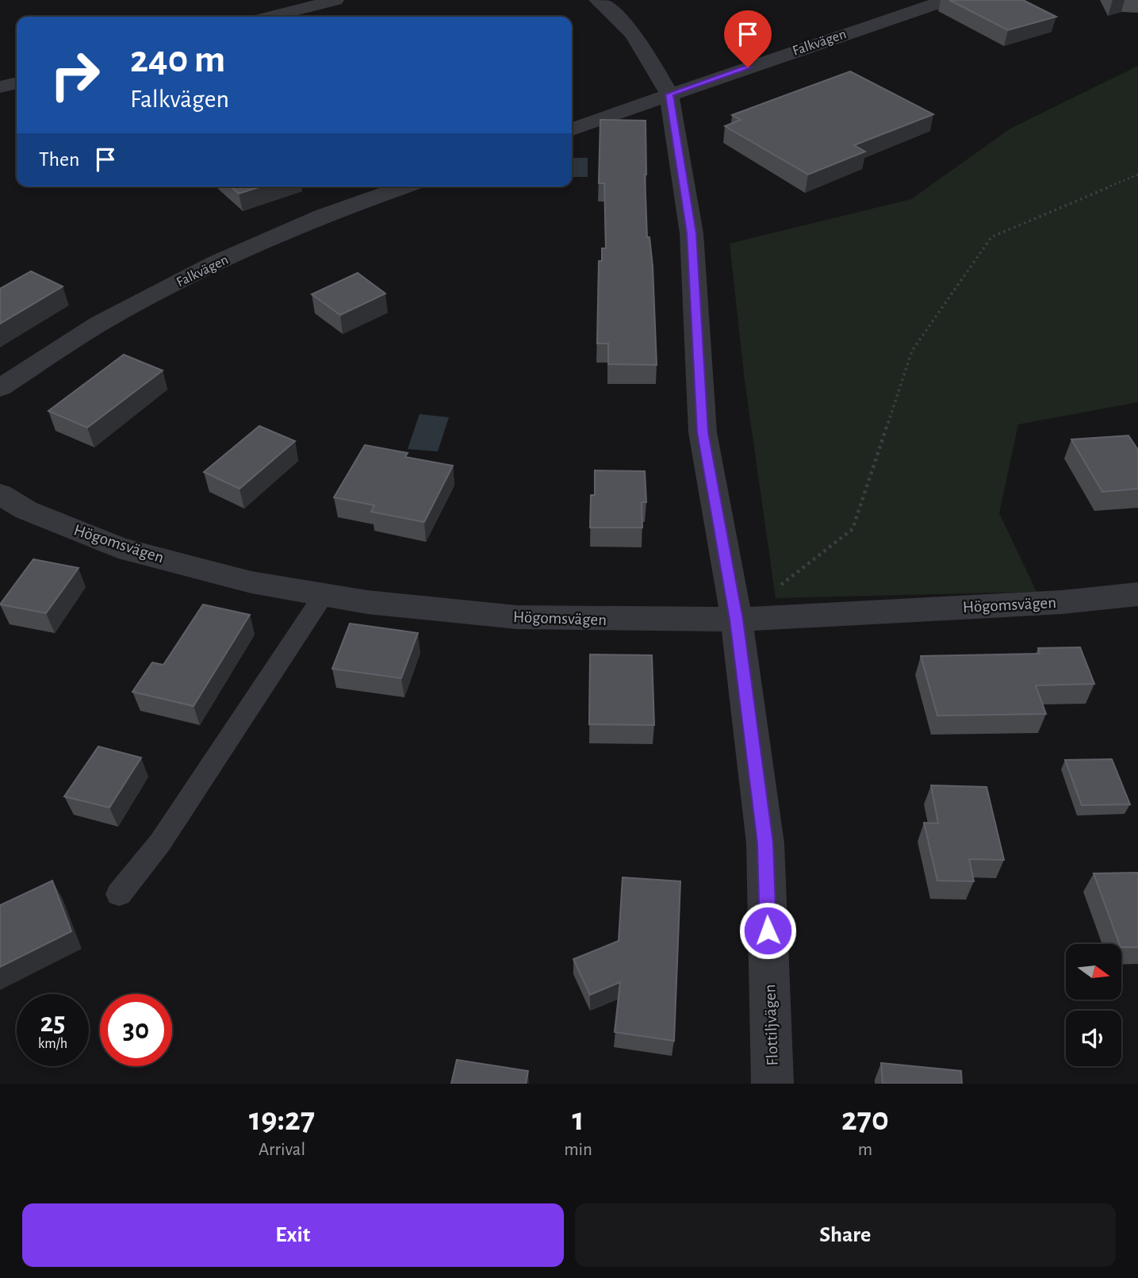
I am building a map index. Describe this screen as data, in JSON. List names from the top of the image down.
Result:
{
  "streets": {
    "street": ["Falkvägen", "Högomsvägen", "Flottiljvägen"]
  },
  "crossings": [
    ["Falkvägen", "Flottiljvägen"],
    ["Högomsvägen", "Flottiljvägen"]
  ],
  "north": "right",
  "page": {
    "turn": ["240 m", "Falkvägen"],
    "then": "Then",
    "speed": "25 km/h",
    "limit": "30",
    "eta": [
      "19:27",
      "Arrival",
      "1",
      "min",
      "270",
      "m"
    ],
    "buttons": ["Exit", "Share"]
  }
}
